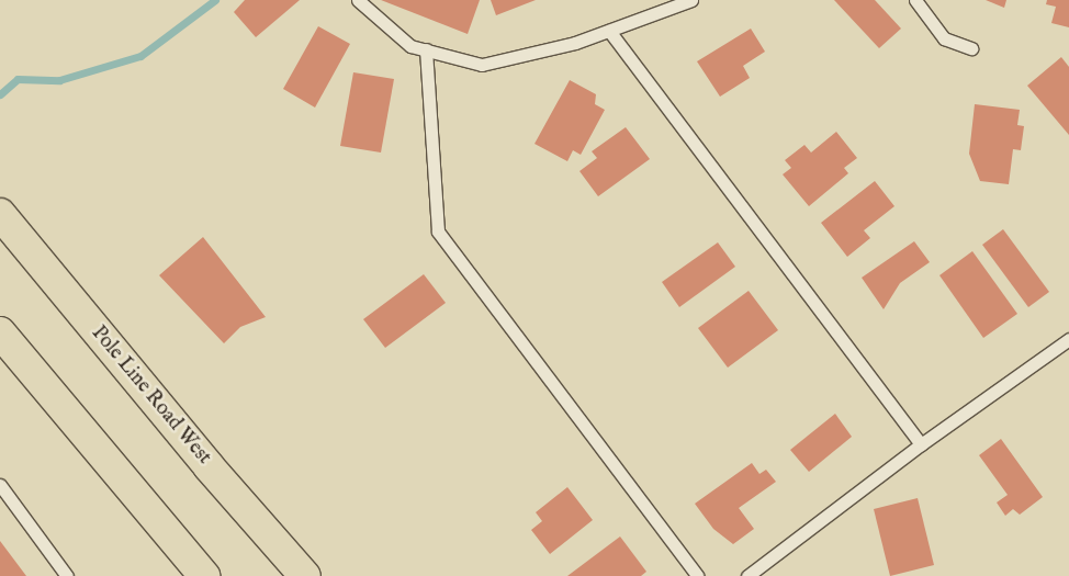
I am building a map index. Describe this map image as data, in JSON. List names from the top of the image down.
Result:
{
  "streets": {
    "highway": ["Pole Line Road West"]
  }
}
